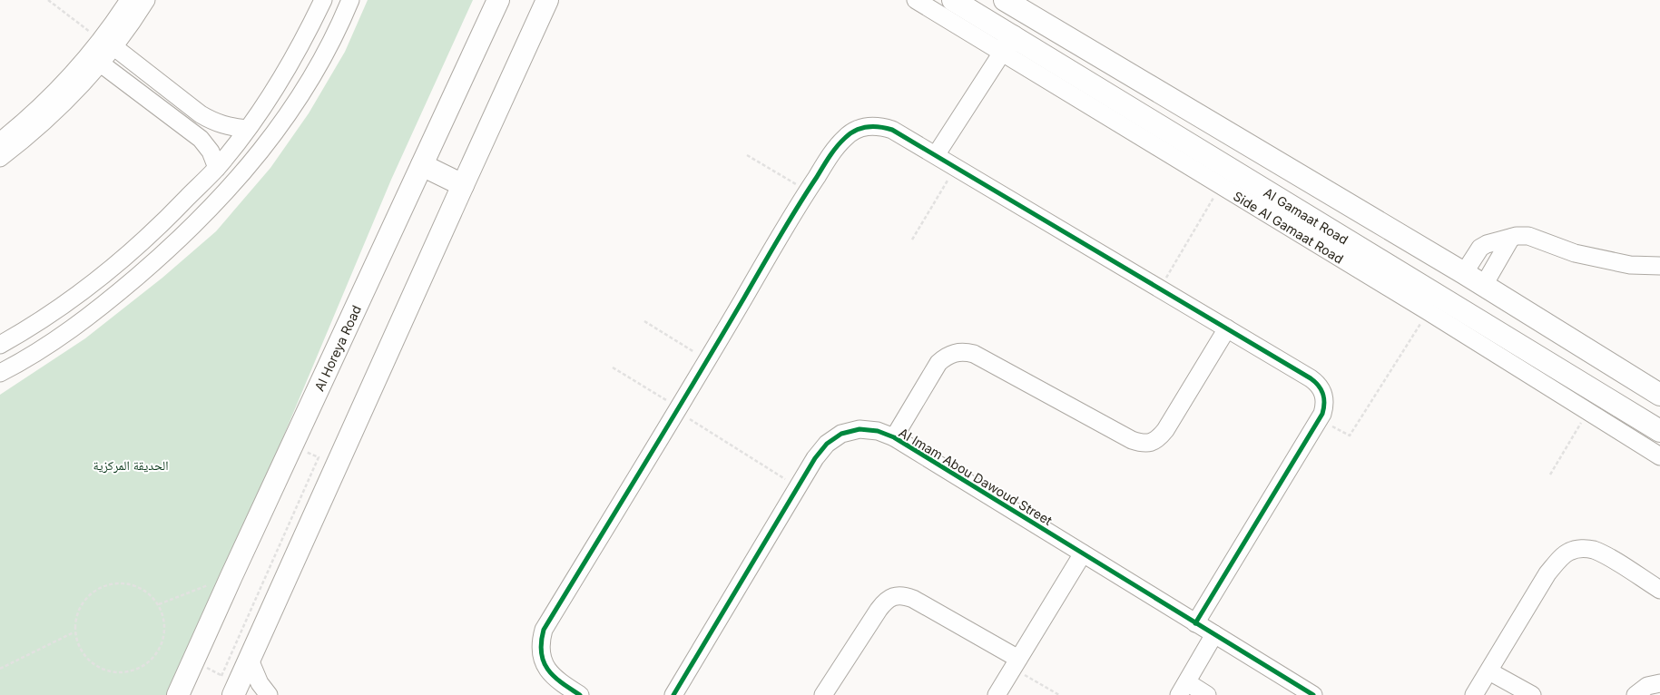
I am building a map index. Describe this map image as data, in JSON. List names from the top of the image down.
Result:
{
  "streets": {
    "main road": ["Al Gamaat Road", "Al Horeya Road"],
    "street": ["Side Al Gamaat Road", "Al Imam Abou Dawoud Street"]
  },
  "crossings": [
    ["Al Gamaat Road", "Side Al Gamaat Road"]
  ],
  "parks": ["الحديقة المركزية"]
}
